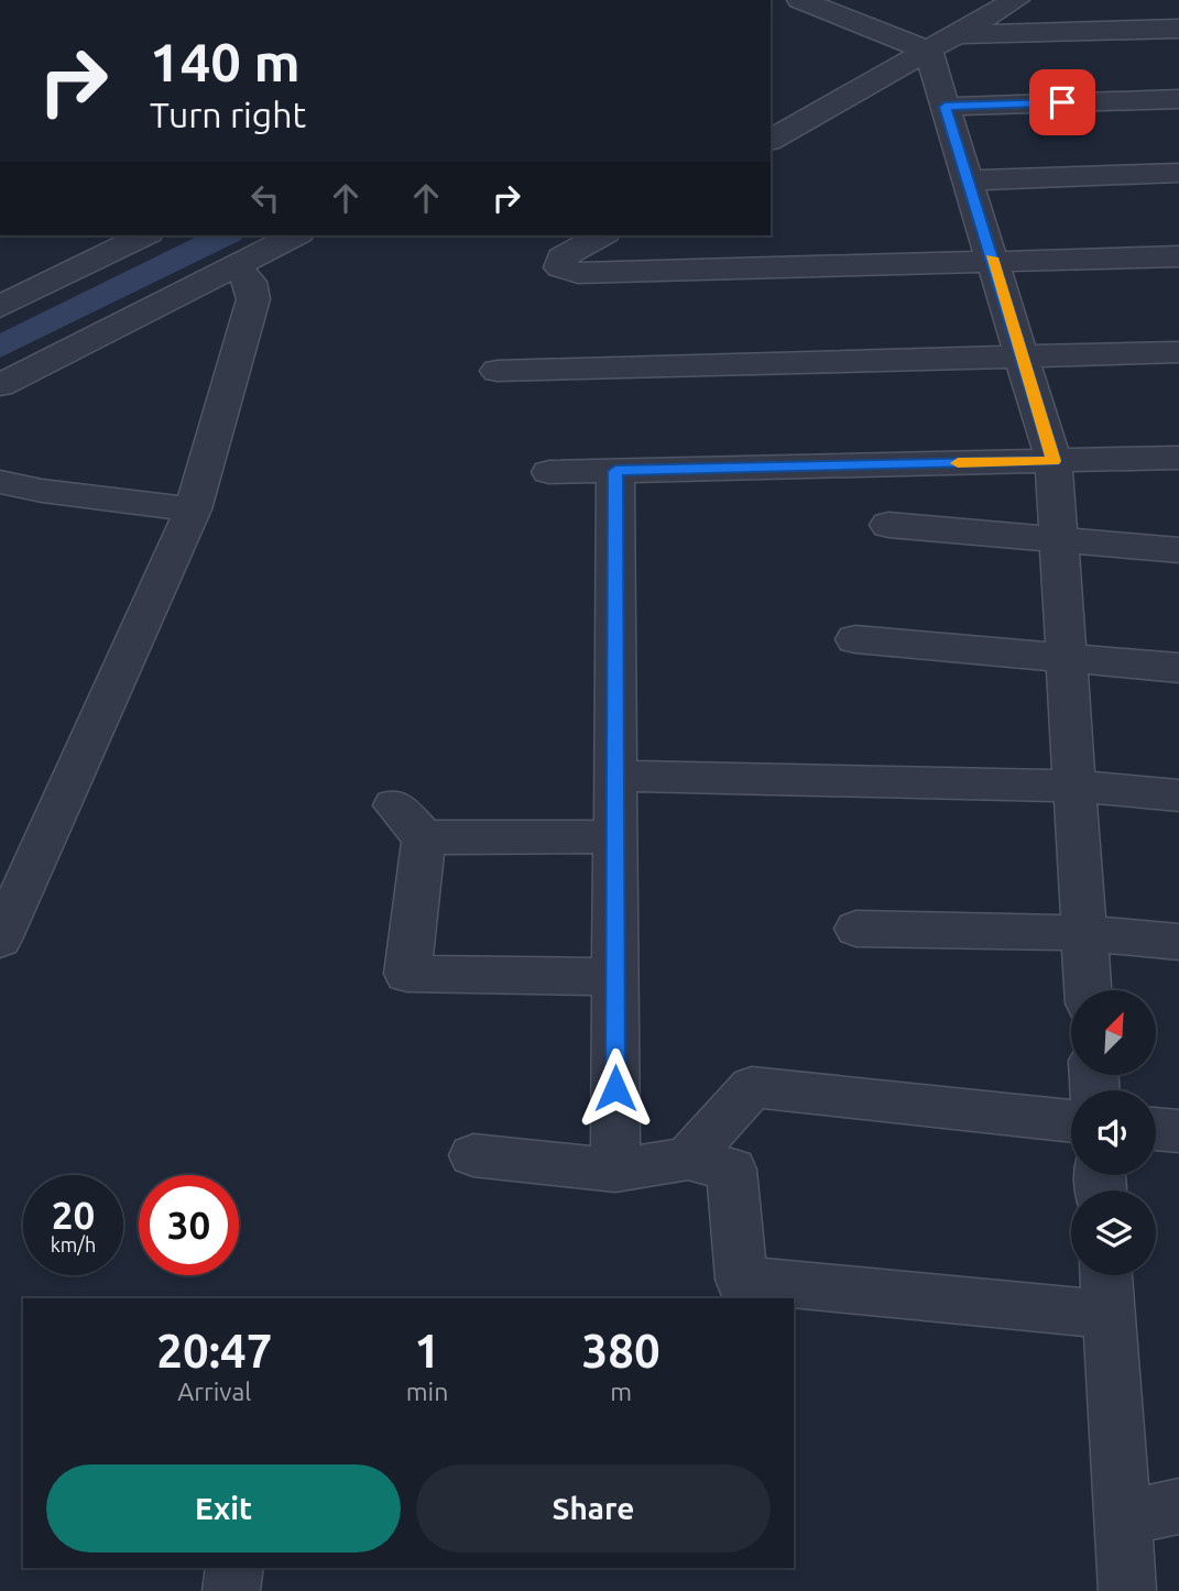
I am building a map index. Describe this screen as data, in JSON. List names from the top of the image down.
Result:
{
  "north": "top right",
  "page": {
    "turn": ["140 m", "Turn right"],
    "speed": "20 km/h",
    "limit": "30",
    "eta": [
      "20:47",
      "Arrival",
      "1",
      "min",
      "380",
      "m"
    ],
    "buttons": ["Exit", "Share"]
  }
}
